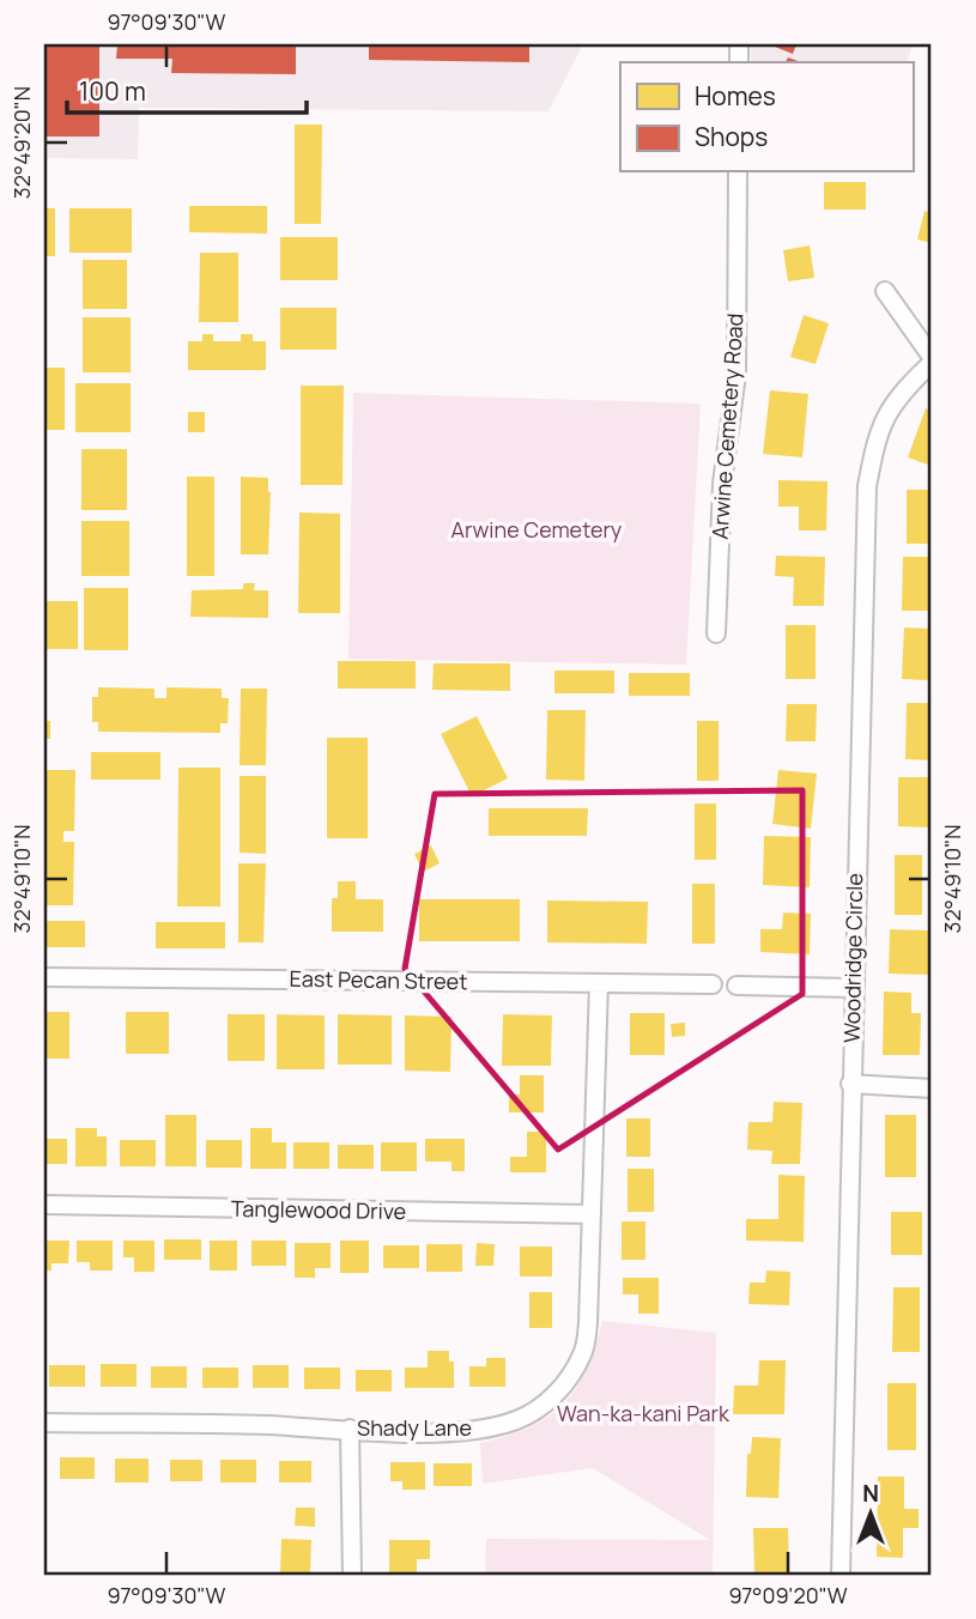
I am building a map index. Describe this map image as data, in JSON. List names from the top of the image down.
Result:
{
  "streets": {
    "street": [
      "Arwine Cemetery Road",
      "Woodridge Circle",
      "East Pecan Street",
      "Tanglewood Drive",
      "Shady Lane"
    ]
  },
  "crossings": [
    ["East Pecan Street", "Shady Lane"],
    ["Tanglewood Drive", "Shady Lane"]
  ],
  "parks": ["Arwine Cemetery", "Wan-ka-kani Park"],
  "legend": ["Homes", "Shops"],
  "scale_bar": "100 m",
  "north": "top",
  "coordinates": [
    "97°09'30\"W",
    "32°49'20\"N",
    "32°49'10\"N",
    "97°09'20\"W"
  ]
}
